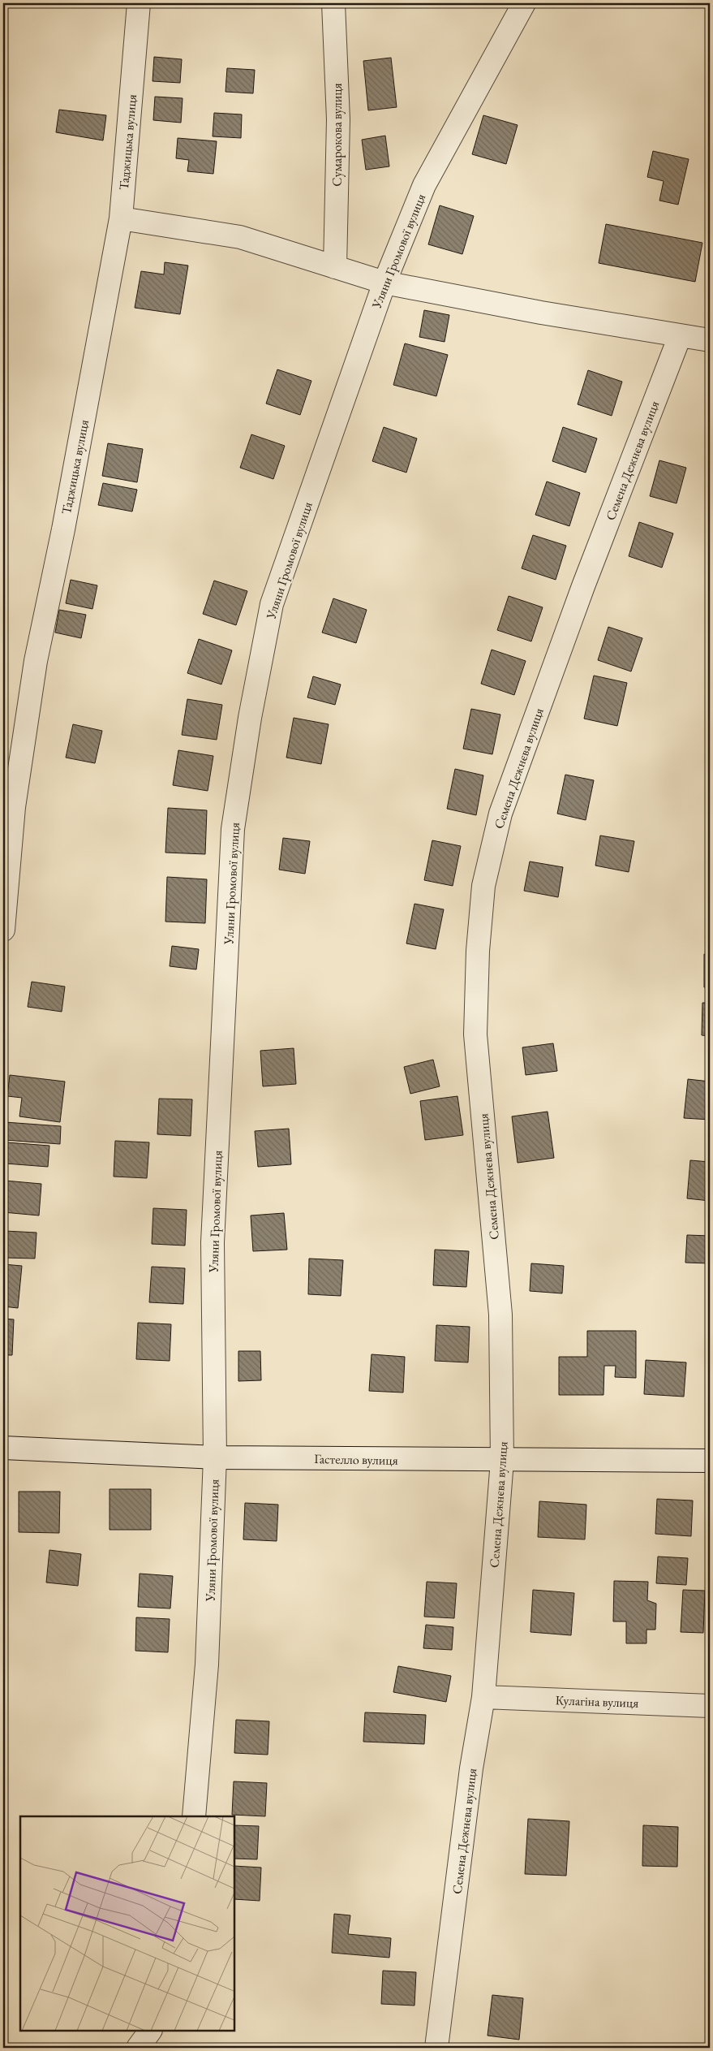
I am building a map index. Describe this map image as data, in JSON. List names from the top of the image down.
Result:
{
  "streets": {
    "street": [
      "Сумарокова вулиця",
      "Таджицька вулиця",
      "Уляни Громової вулиця",
      "Семена Дежнєва вулиця",
      "Гастелло вулиця",
      "Кулагіна вулиця"
    ]
  },
  "crossings": [
    ["Уляни Громової вулиця", "Гастелло вулиця"],
    ["Семена Дежнєва вулиця", "Гастелло вулиця"],
    ["Семена Дежнєва вулиця", "Кулагіна вулиця"]
  ]
}
